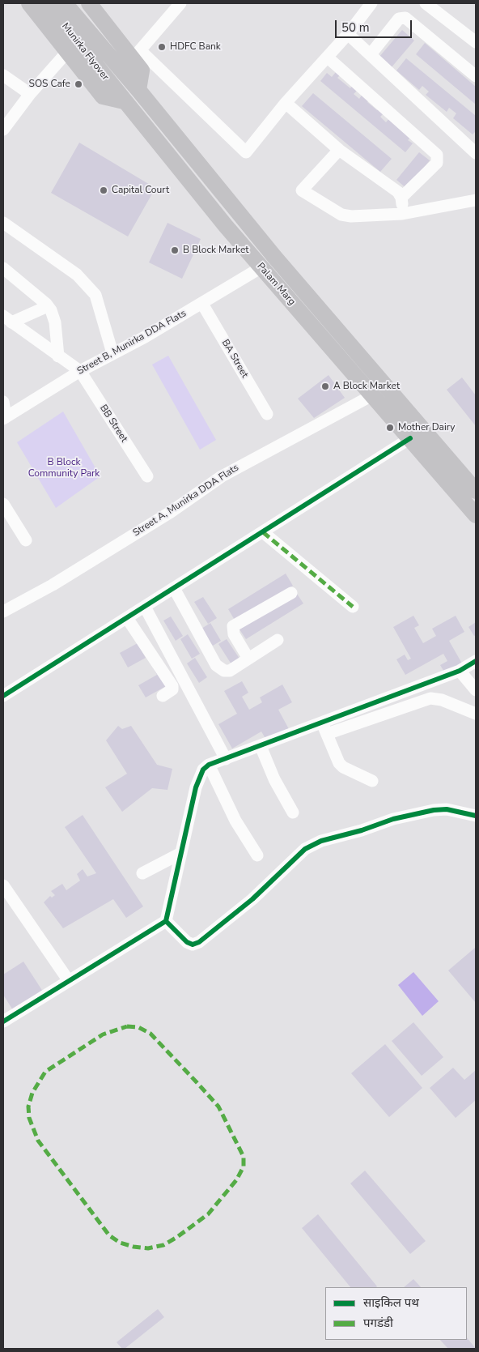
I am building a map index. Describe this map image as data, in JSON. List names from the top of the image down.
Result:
{
  "streets": {
    "main road": ["Munirka Flyover", "Palam Marg"],
    "street": [
      "Street B, Munirka DDA Flats",
      "BA Street",
      "BB Street",
      "Street A, Munirka DDA Flats"
    ]
  },
  "crossings": [
    ["Munirka Flyover", "Palam Marg"],
    ["Palam Marg", "Street B, Munirka DDA Flats"],
    ["Palam Marg", "Street A, Munirka DDA Flats"],
    ["Street B, Munirka DDA Flats", "BA Street"],
    ["Street B, Munirka DDA Flats", "BB Street"]
  ],
  "parks": ["B Block Community Park"],
  "places": [
    "HDFC Bank",
    "SOS Cafe",
    "Capital Court",
    "B Block Market",
    "A Block Market",
    "Mother Dairy"
  ],
  "legend": ["साइकिल पथ", "पगडंडी"],
  "scale_bar": "50 m"
}
